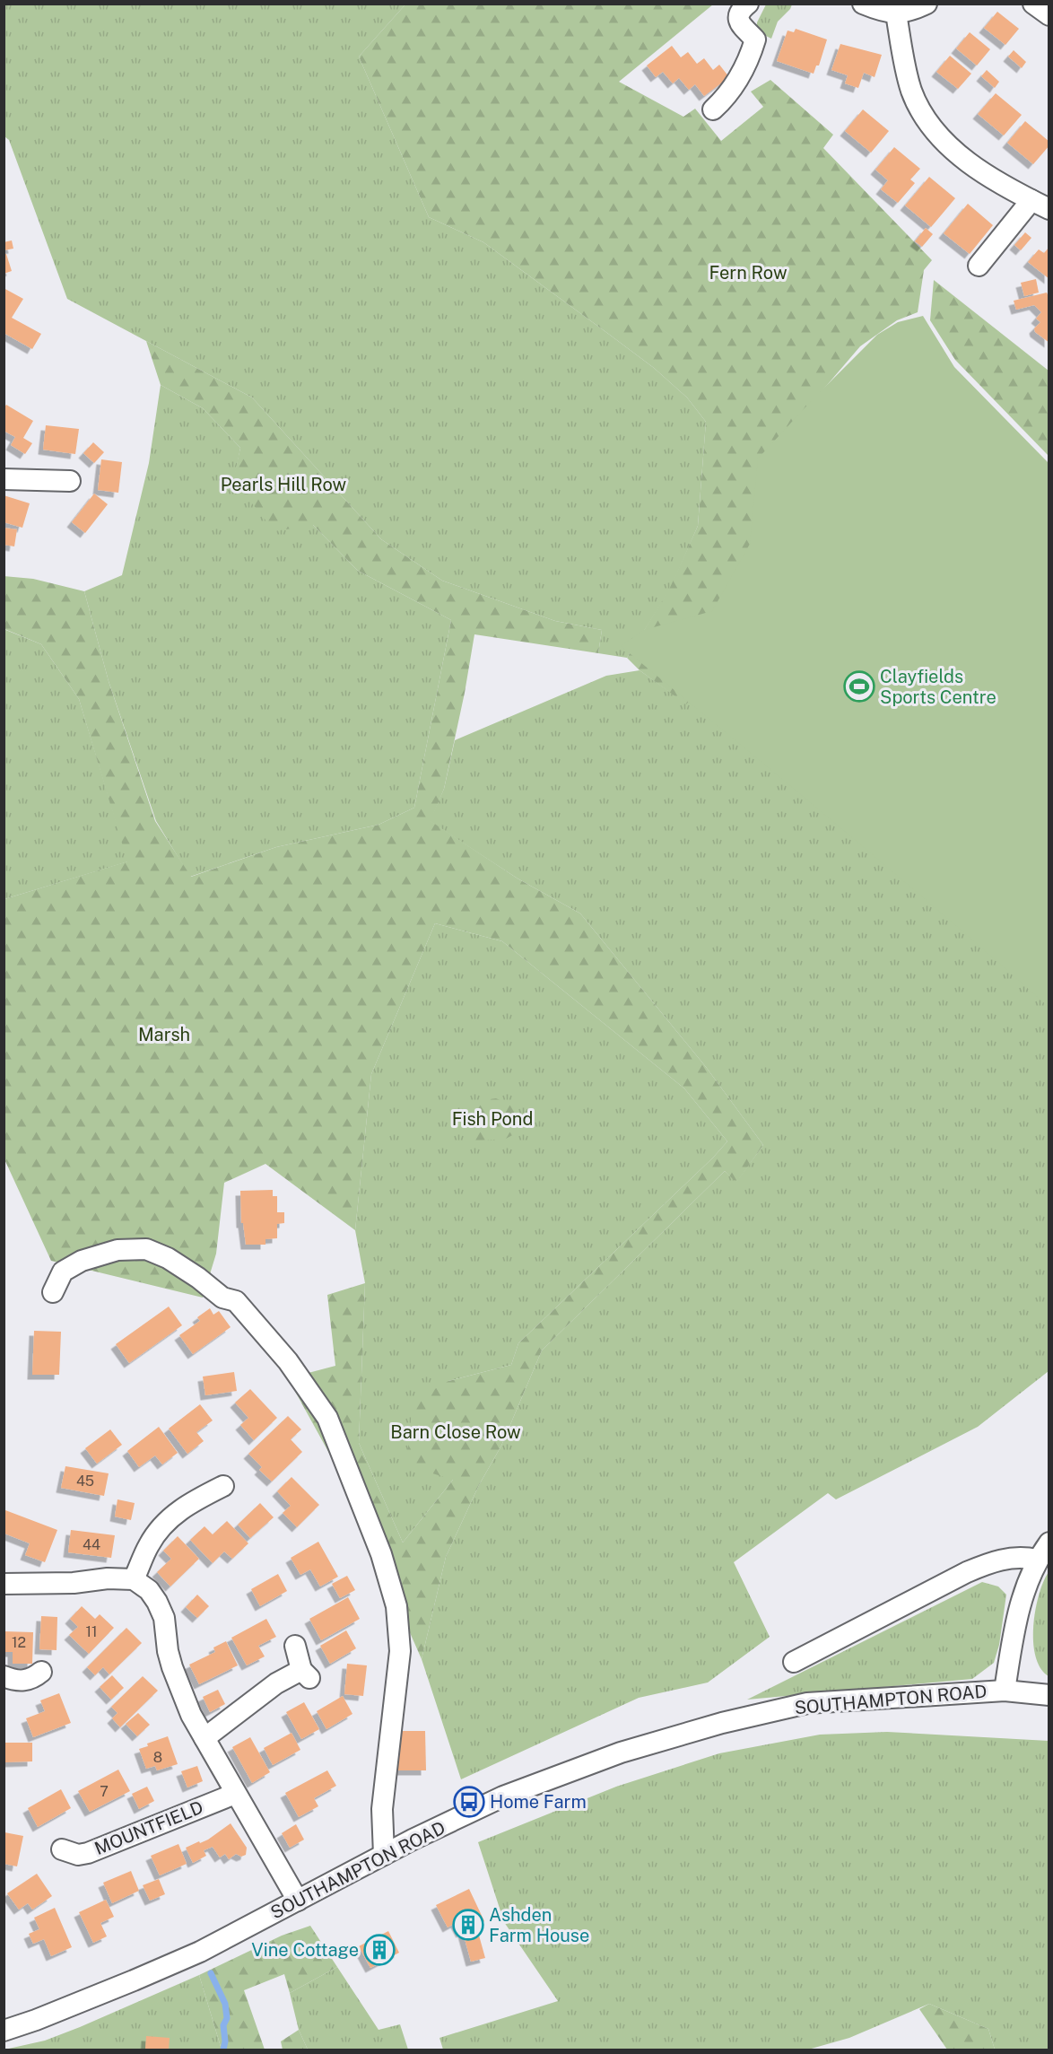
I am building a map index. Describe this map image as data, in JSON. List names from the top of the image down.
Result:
{
  "streets": {
    "street": ["SOUTHAMPTON ROAD", "MOUNTFIELD"]
  },
  "parks": [
    "Fern Row",
    "Pearls Hill Row",
    "Marsh",
    "Fish Pond",
    "Barn Close Row"
  ],
  "places": {
    "sports": ["Clayfields Sports Centre"],
    "bus stop": ["Home Farm"],
    "building": ["Ashden Farm House", "Vine Cottage"]
  },
  "house_numbers": [
    "45",
    "44",
    "11",
    "12",
    "8",
    "7"
  ]
}
